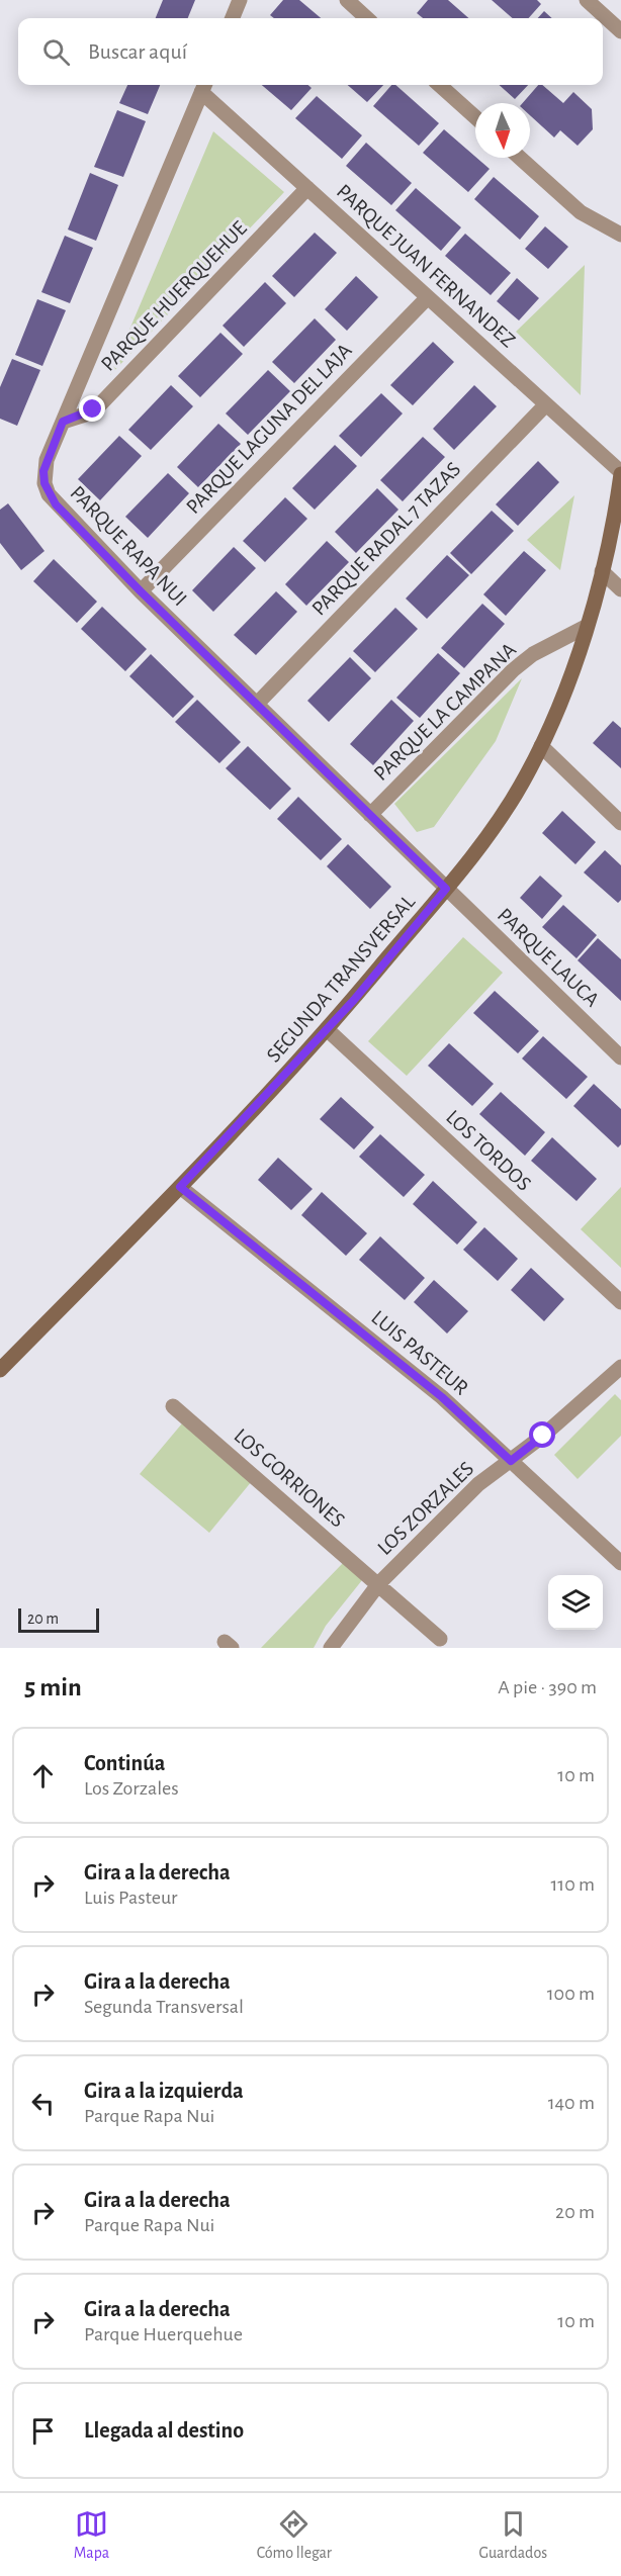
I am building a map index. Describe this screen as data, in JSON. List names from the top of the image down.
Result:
{
  "streets": {
    "street": [
      "PARQUE JUAN FERNANDEZ",
      "PARQUE HUERQUEHUE",
      "PARQUE LAGUNA DEL LAJA",
      "PARQUE RADAL 7 TAZAS",
      "PARQUE RAPA NUI",
      "PARQUE LA CAMPANA",
      "PARQUE LAUCA",
      "SEGUNDA TRANSVERSAL",
      "LOS TORDOS",
      "LUIS PASTEUR",
      "LOS GORRIONES",
      "LOS ZORZALES"
    ]
  },
  "crossings": [
    ["PARQUE JUAN FERNANDEZ", "PARQUE HUERQUEHUE"],
    ["PARQUE JUAN FERNANDEZ", "PARQUE LAGUNA DEL LAJA"],
    ["PARQUE JUAN FERNANDEZ", "PARQUE RADAL 7 TAZAS"],
    ["PARQUE JUAN FERNANDEZ", "PARQUE RAPA NUI"],
    ["PARQUE JUAN FERNANDEZ", "SEGUNDA TRANSVERSAL"],
    ["PARQUE HUERQUEHUE", "PARQUE RAPA NUI"],
    ["PARQUE LAGUNA DEL LAJA", "PARQUE RAPA NUI"],
    ["PARQUE RADAL 7 TAZAS", "PARQUE RAPA NUI"],
    ["PARQUE RAPA NUI", "PARQUE LA CAMPANA"],
    ["PARQUE RAPA NUI", "PARQUE LAUCA"],
    ["PARQUE RAPA NUI", "SEGUNDA TRANSVERSAL"],
    ["PARQUE LA CAMPANA", "SEGUNDA TRANSVERSAL"],
    ["PARQUE LAUCA", "SEGUNDA TRANSVERSAL"],
    ["SEGUNDA TRANSVERSAL", "LOS TORDOS"],
    ["SEGUNDA TRANSVERSAL", "LUIS PASTEUR"],
    ["LUIS PASTEUR", "LOS ZORZALES"],
    ["LOS GORRIONES", "LOS ZORZALES"]
  ],
  "scale_bar": "20 m",
  "north": "bottom",
  "page": {
    "search": "Buscar aquí",
    "scale": "20 m",
    "heading": ["5 min", "A pie · 390 m"],
    "list": [
      ["Continúa", "Los Zorzales", "10 m"],
      ["Gira a la derecha", "Luis Pasteur", "110 m"],
      ["Gira a la derecha", "Segunda Transversal", "100 m"],
      ["Gira a la izquierda", "Parque Rapa Nui", "140 m"],
      ["Gira a la derecha", "Parque Rapa Nui", "20 m"],
      ["Gira a la derecha", "Parque Huerquehue", "10 m"],
      "Llegada al destino"
    ],
    "nav": ["Mapa", "Cómo llegar", "Guardados"]
  }
}
